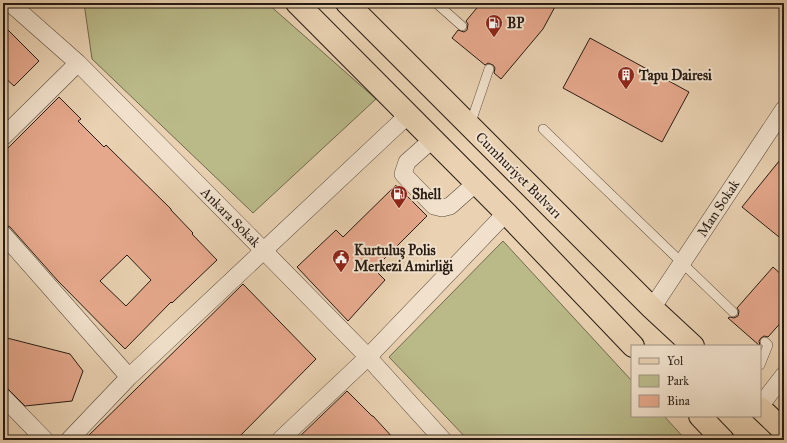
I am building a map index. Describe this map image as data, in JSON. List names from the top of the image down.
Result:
{
  "streets": {
    "main road": ["Cumhuriyet Bulvarı"],
    "street": ["Man Sokak", "Ankara Sokak"]
  },
  "crossings": [
    ["Cumhuriyet Bulvarı", "Man Sokak"]
  ],
  "places": {
    "fuel station": ["BP", "Shell"],
    "building": ["Tapu Dairesi"],
    "public building": ["Kurtuluş Polis Merkezi Amirliği"]
  },
  "legend": ["Yol", "Park", "Bina"]
}
